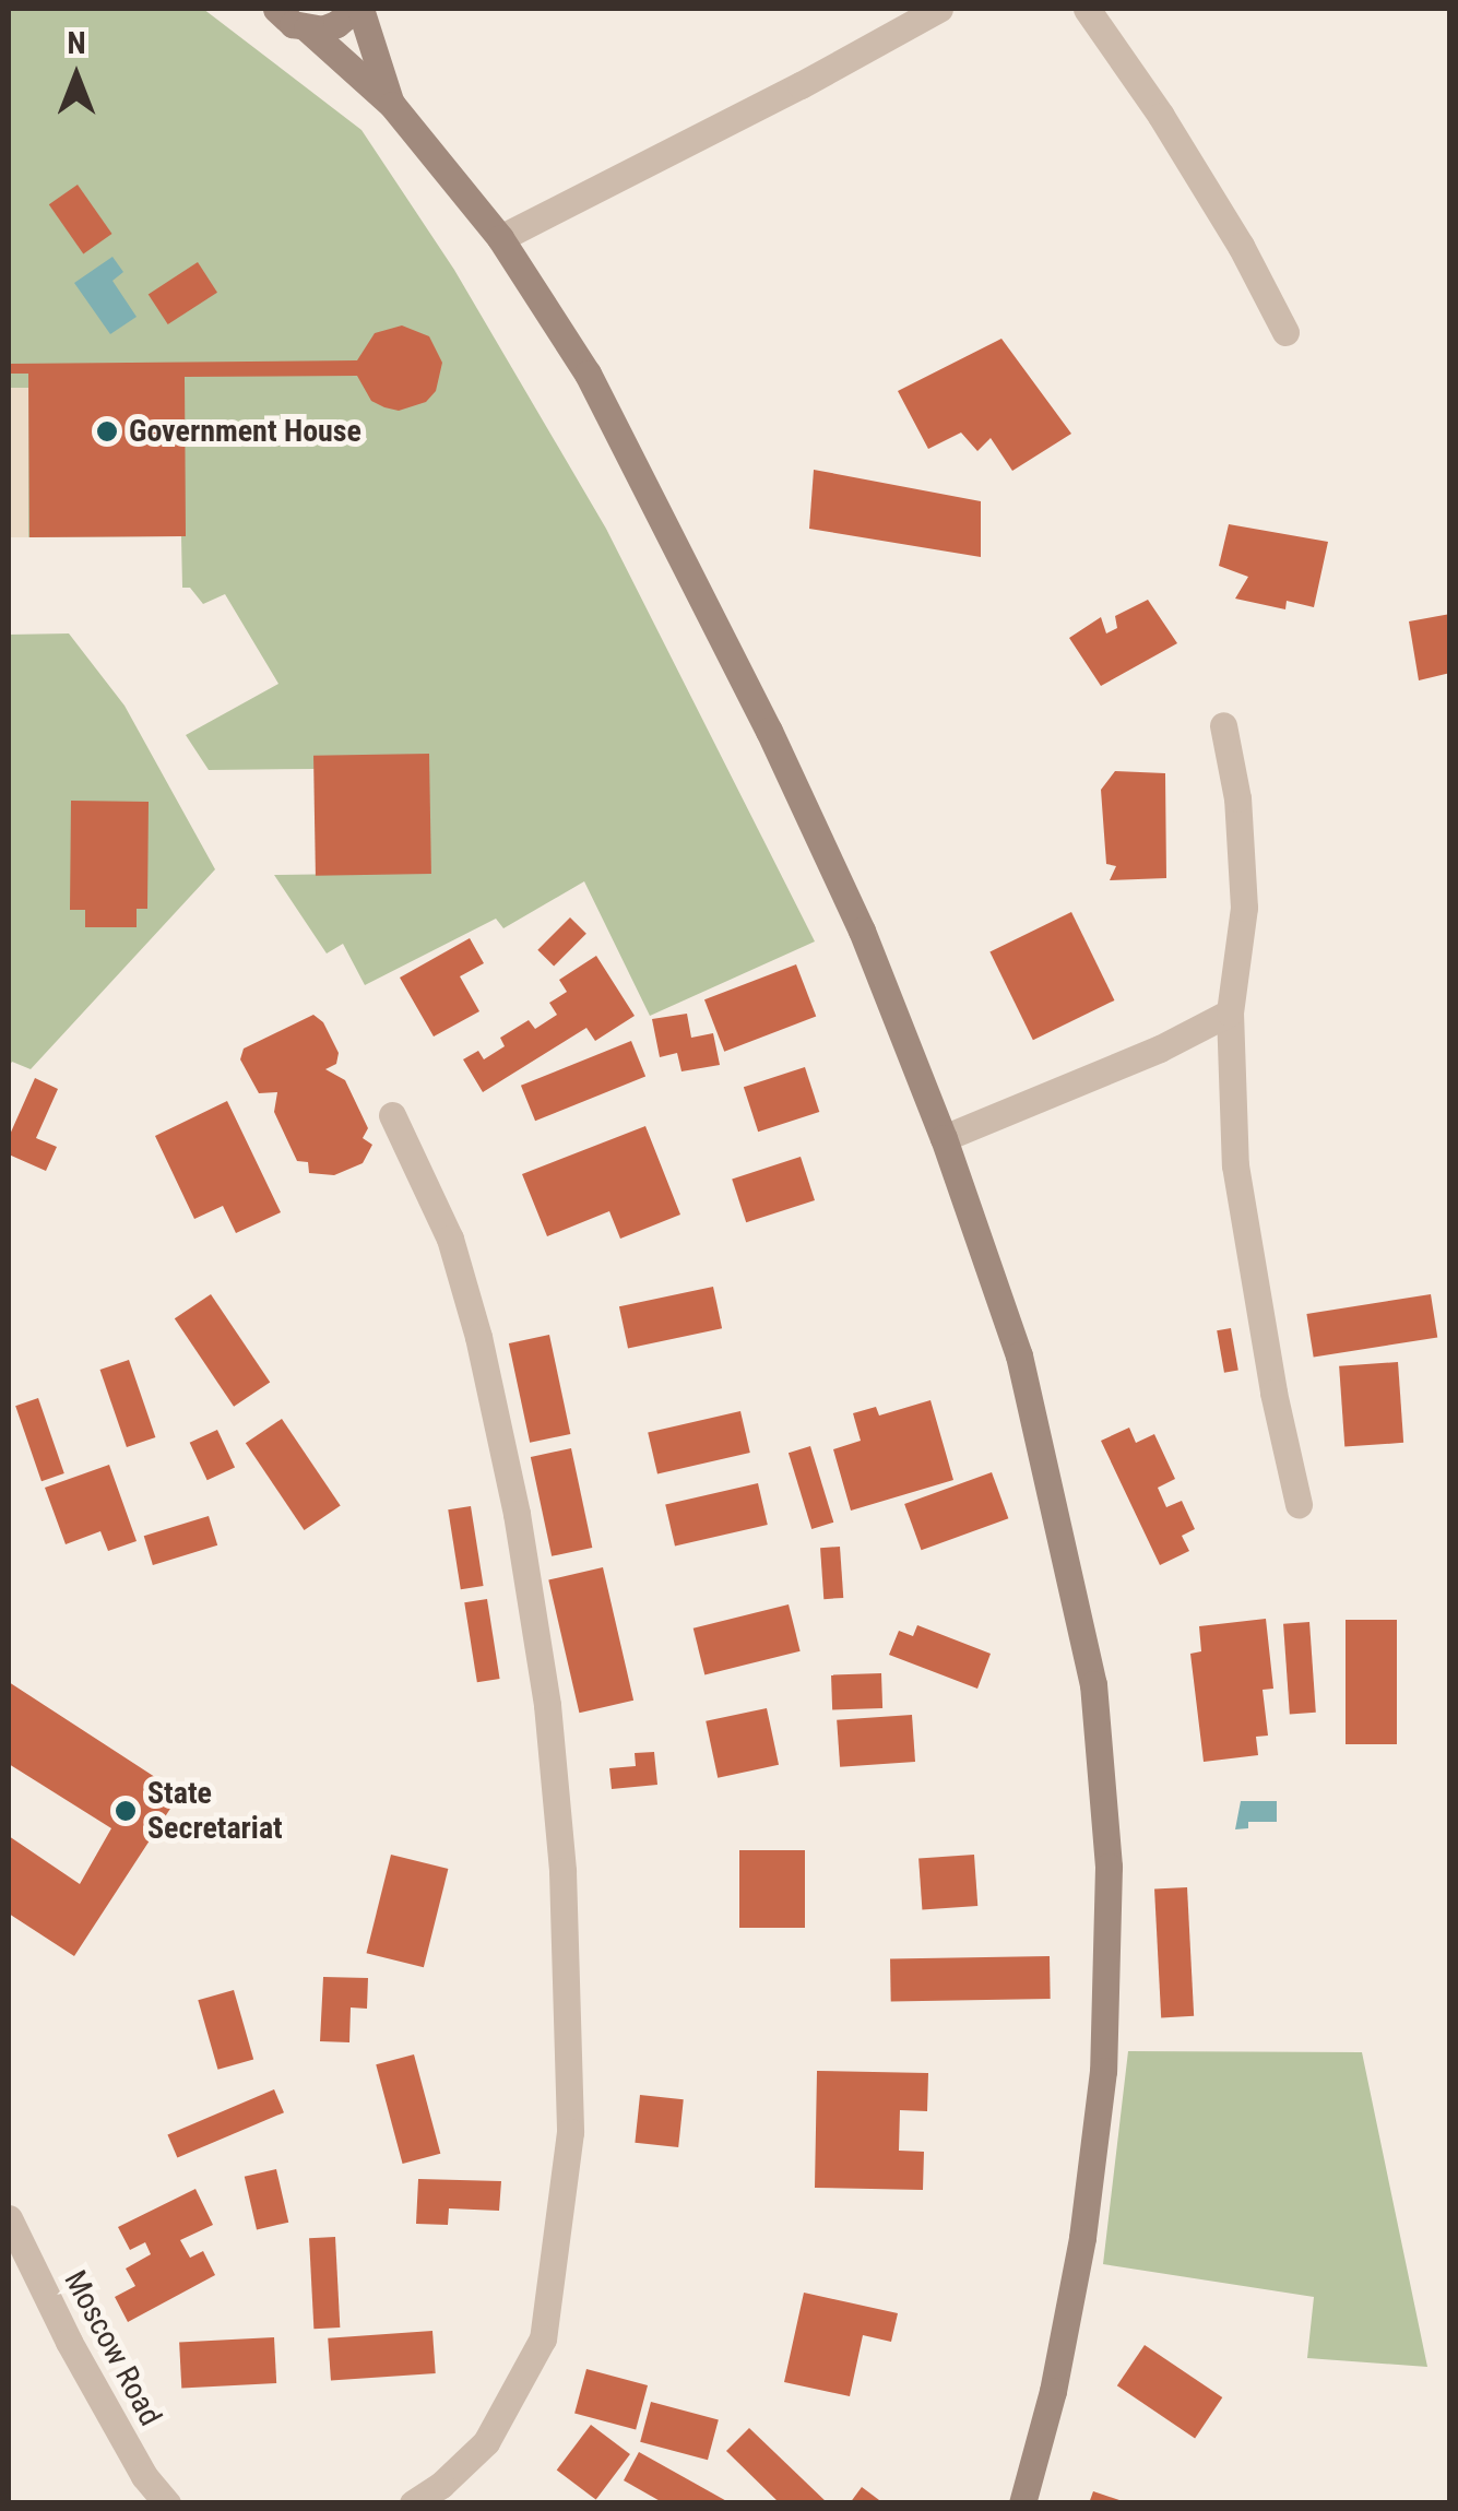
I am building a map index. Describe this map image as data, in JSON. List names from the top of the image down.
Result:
{
  "streets": {
    "street": ["Moscow Road"]
  },
  "places": ["Government House", "State Secretariat"],
  "north": "top"
}
